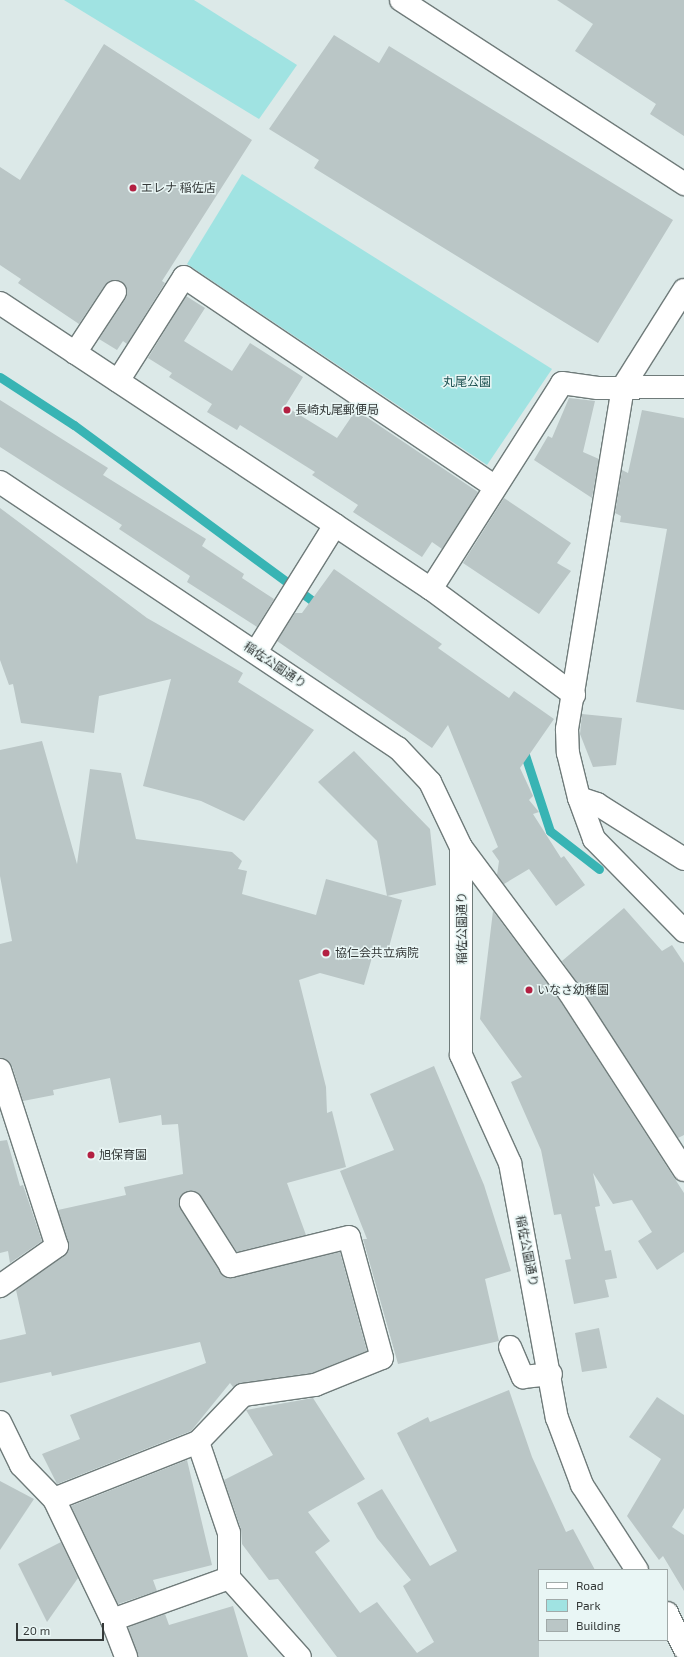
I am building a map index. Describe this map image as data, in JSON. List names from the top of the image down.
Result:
{
  "streets": {
    "street": ["稲佐公園通り"]
  },
  "parks": ["丸尾公園"],
  "places": [
    "エレナ 稲佐店",
    "長崎丸尾郵便局",
    "協仁会共立病院",
    "いなさ幼稚園",
    "旭保育園"
  ],
  "legend": ["Road", "Park", "Building"],
  "scale_bar": "20 m"
}
